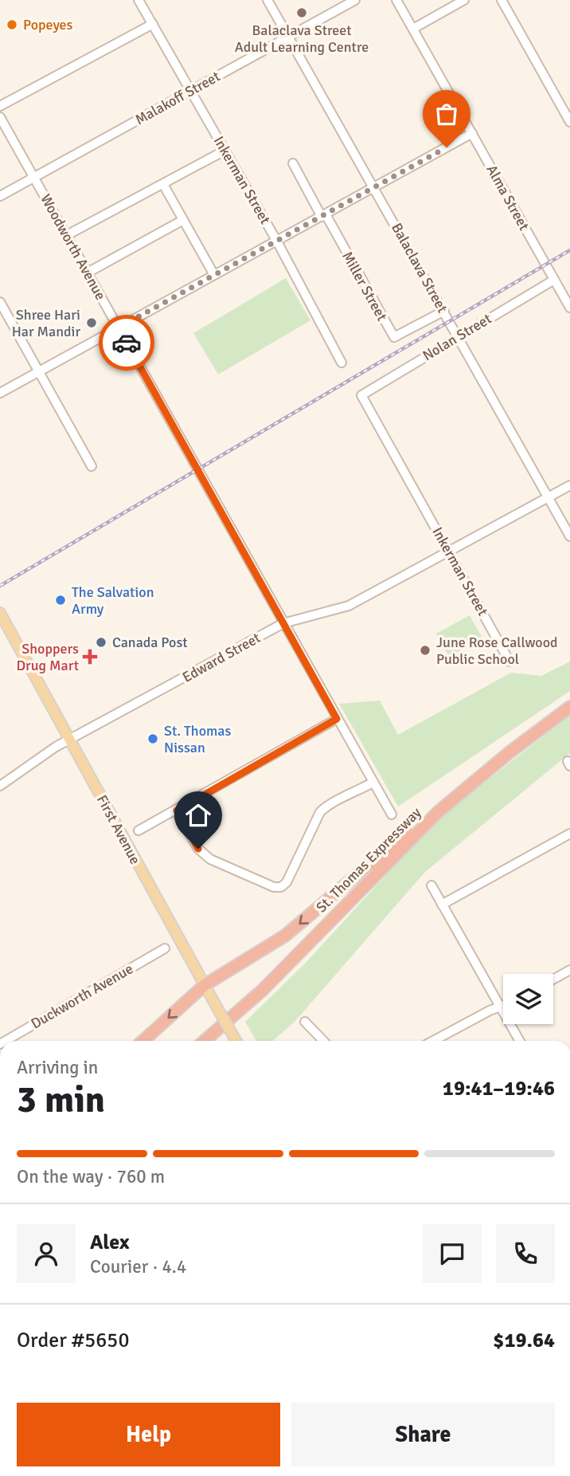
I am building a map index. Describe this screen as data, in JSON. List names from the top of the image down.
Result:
{
  "streets": {
    "highway": ["St. Thomas Expressway"],
    "main road": ["First Avenue"],
    "street": [
      "Malakoff Street",
      "Inkerman Street",
      "Alma Street",
      "Woodworth Avenue",
      "Balaclava Street",
      "Miller Street",
      "Nolan Street",
      "Edward Street",
      "Duckworth Avenue"
    ]
  },
  "crossings": [
    ["Malakoff Street", "Inkerman Street"],
    ["Malakoff Street", "Woodworth Avenue"],
    ["Malakoff Street", "Balaclava Street"],
    ["Inkerman Street", "Nolan Street"],
    ["Inkerman Street", "Edward Street"],
    ["Alma Street", "Nolan Street"],
    ["Woodworth Avenue", "Edward Street"],
    ["Balaclava Street", "Miller Street"],
    ["Balaclava Street", "Nolan Street"],
    ["Balaclava Street", "Edward Street"],
    ["Edward Street", "First Avenue"]
  ],
  "places": {
    "other": [
      "Balaclava Street Adult Learning Centre",
      "Popeyes",
      "Shree Hari Har Mandir",
      "The Salvation Army",
      "Canada Post",
      "June Rose Callwood Public School",
      "St. Thomas Nissan"
    ],
    "health": ["Shoppers Drug Mart"]
  },
  "page": {
    "heading": ["3 min", "Arriving in", "19:41–19:46"],
    "panel": [
      "Alex",
      "Courier · 4.4",
      "Order #5650",
      "$19.64"
    ],
    "bar": "On the way · 760 m",
    "buttons": ["Help", "Share"]
  }
}
